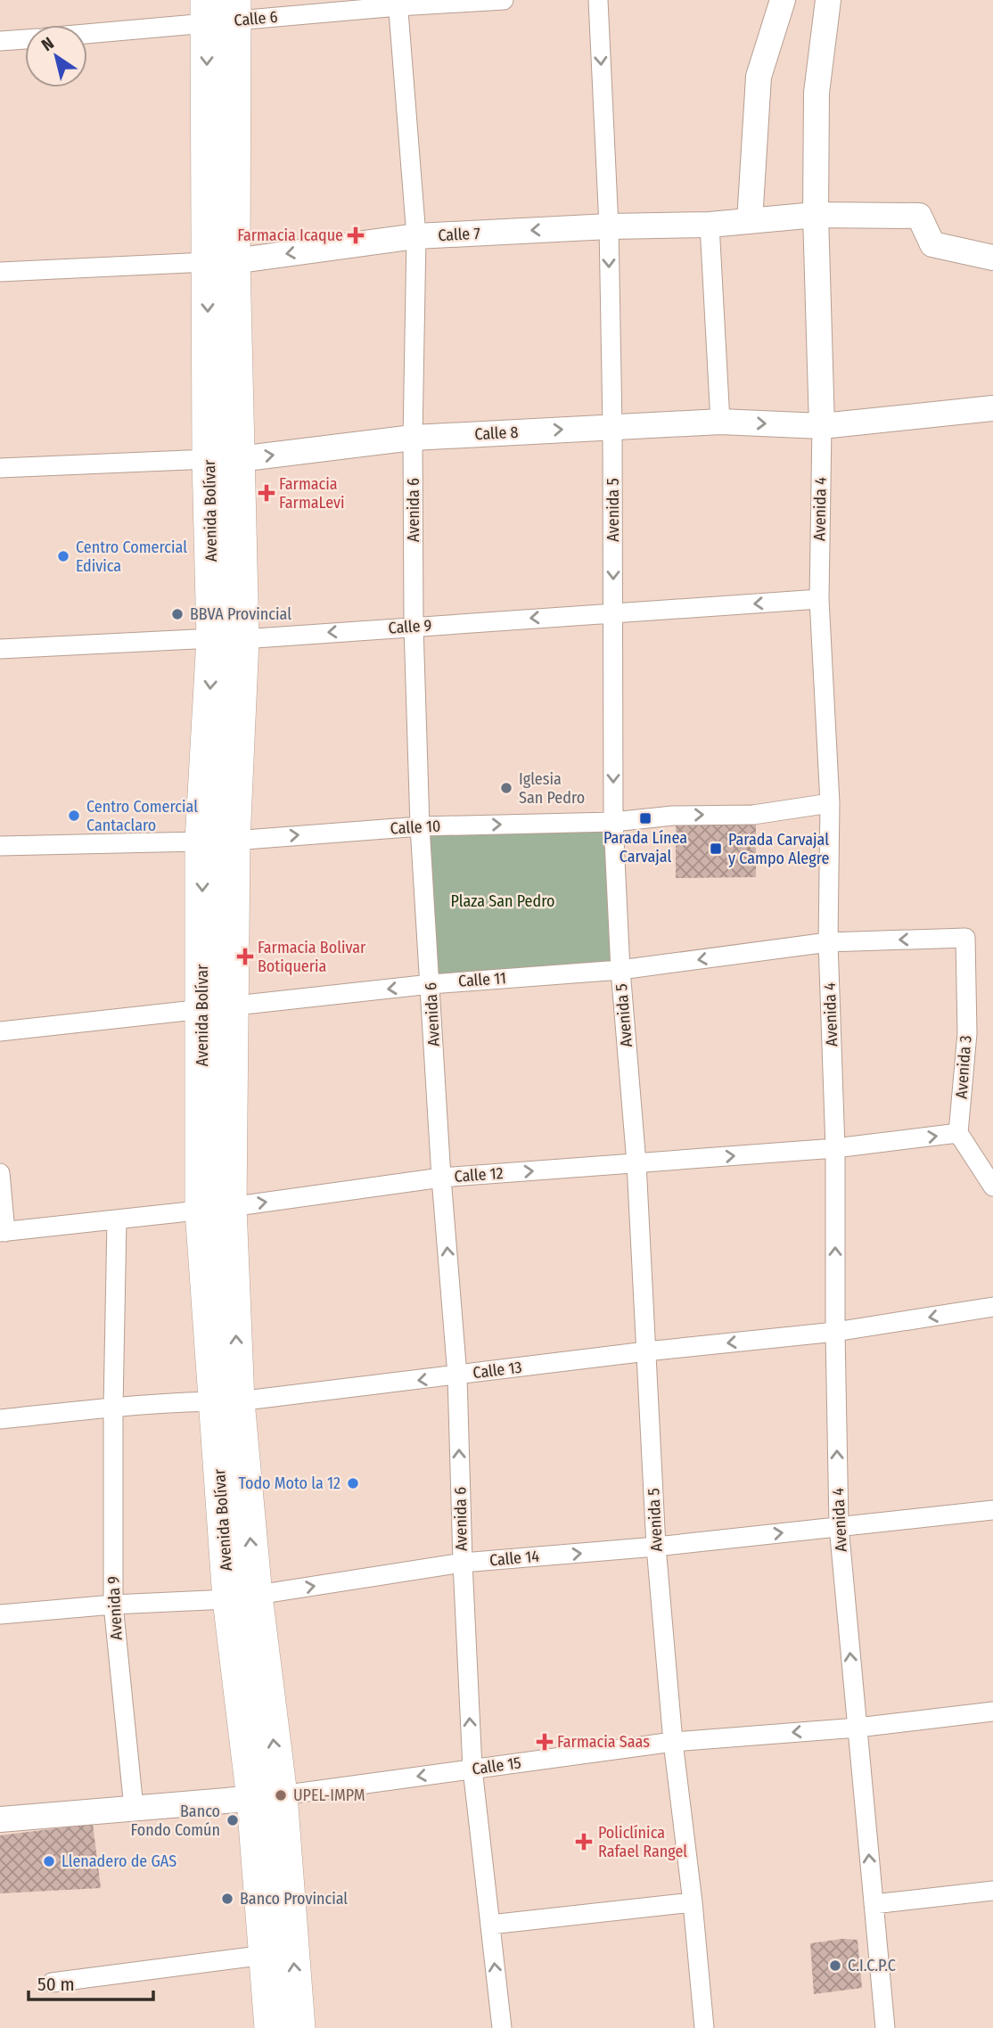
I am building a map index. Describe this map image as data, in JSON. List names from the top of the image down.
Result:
{
  "streets": {
    "highway": ["Avenida Bolívar"],
    "main road": [
      "Calle 7",
      "Calle 8",
      "Avenida 4",
      "Calle 15"
    ],
    "street": [
      "Calle 6",
      "Avenida 6",
      "Avenida 5",
      "Calle 9",
      "Calle 10",
      "Calle 11",
      "Avenida 3",
      "Calle 12",
      "Calle 13",
      "Calle 14",
      "Avenida 9"
    ]
  },
  "crossings": [
    ["Calle 6", "Avenida 6"],
    ["Calle 6", "Avenida Bolívar"],
    ["Calle 7", "Avenida 4"],
    ["Calle 7", "Avenida 6"],
    ["Calle 7", "Avenida 5"],
    ["Calle 7", "Avenida Bolívar"],
    ["Calle 8", "Avenida 4"],
    ["Calle 8", "Avenida 6"],
    ["Calle 8", "Avenida 5"],
    ["Calle 8", "Avenida Bolívar"],
    ["Avenida 4", "Calle 9"],
    ["Avenida 4", "Calle 10"],
    ["Avenida 4", "Calle 11"],
    ["Avenida 4", "Calle 12"],
    ["Avenida 4", "Calle 13"],
    ["Avenida 4", "Calle 14"],
    ["Avenida 4", "Calle 15"],
    ["Avenida 6", "Calle 9"],
    ["Avenida 6", "Calle 10"],
    ["Avenida 6", "Calle 11"],
    ["Avenida 6", "Calle 12"],
    ["Avenida 6", "Calle 13"],
    ["Avenida 6", "Calle 14"],
    ["Avenida 6", "Calle 15"],
    ["Avenida 5", "Calle 9"],
    ["Avenida 5", "Calle 10"],
    ["Avenida 5", "Calle 11"],
    ["Avenida 5", "Calle 12"],
    ["Avenida 5", "Calle 13"],
    ["Avenida 5", "Calle 14"],
    ["Avenida 5", "Calle 15"],
    ["Avenida Bolívar", "Calle 9"],
    ["Avenida Bolívar", "Calle 10"],
    ["Avenida Bolívar", "Calle 11"],
    ["Avenida Bolívar", "Calle 12"],
    ["Avenida Bolívar", "Calle 13"],
    ["Avenida Bolívar", "Calle 14"],
    ["Avenida Bolívar", "Calle 15"],
    ["Calle 11", "Avenida 3"],
    ["Avenida 3", "Calle 12"],
    ["Calle 12", "Avenida 9"],
    ["Calle 13", "Avenida 9"],
    ["Calle 14", "Avenida 9"],
    ["Avenida 9", "Calle 15"]
  ],
  "one_way": [
    "Calle 7",
    "Calle 8",
    "Avenida 4",
    "Avenida 5",
    "Calle 9",
    "Calle 10",
    "Calle 11",
    "Calle 12",
    "Calle 13",
    "Calle 14",
    "Calle 15"
  ],
  "parks": ["Plaza San Pedro"],
  "places": {
    "health": [
      "Farmacia Icaque",
      "Farmacia FarmaLevi",
      "Farmacia Bolivar Botiqueria",
      "Farmacia Saas",
      "Policlínica Rafael Rangel"
    ],
    "other": [
      "Centro Comercial Edivica",
      "BBVA Provincial",
      "Iglesia San Pedro",
      "Centro Comercial Cantaclaro",
      "Todo Moto la 12",
      "UPEL-IMPM",
      "Banco Fondo Común",
      "Llenadero de GAS",
      "Banco Provincial",
      "C.I.C.P.C"
    ],
    "transit": ["Parada Línea Carvajal", "Parada Carvajal y Campo Alegre"]
  },
  "scale_bar": "50 m",
  "north": "top left"
}
